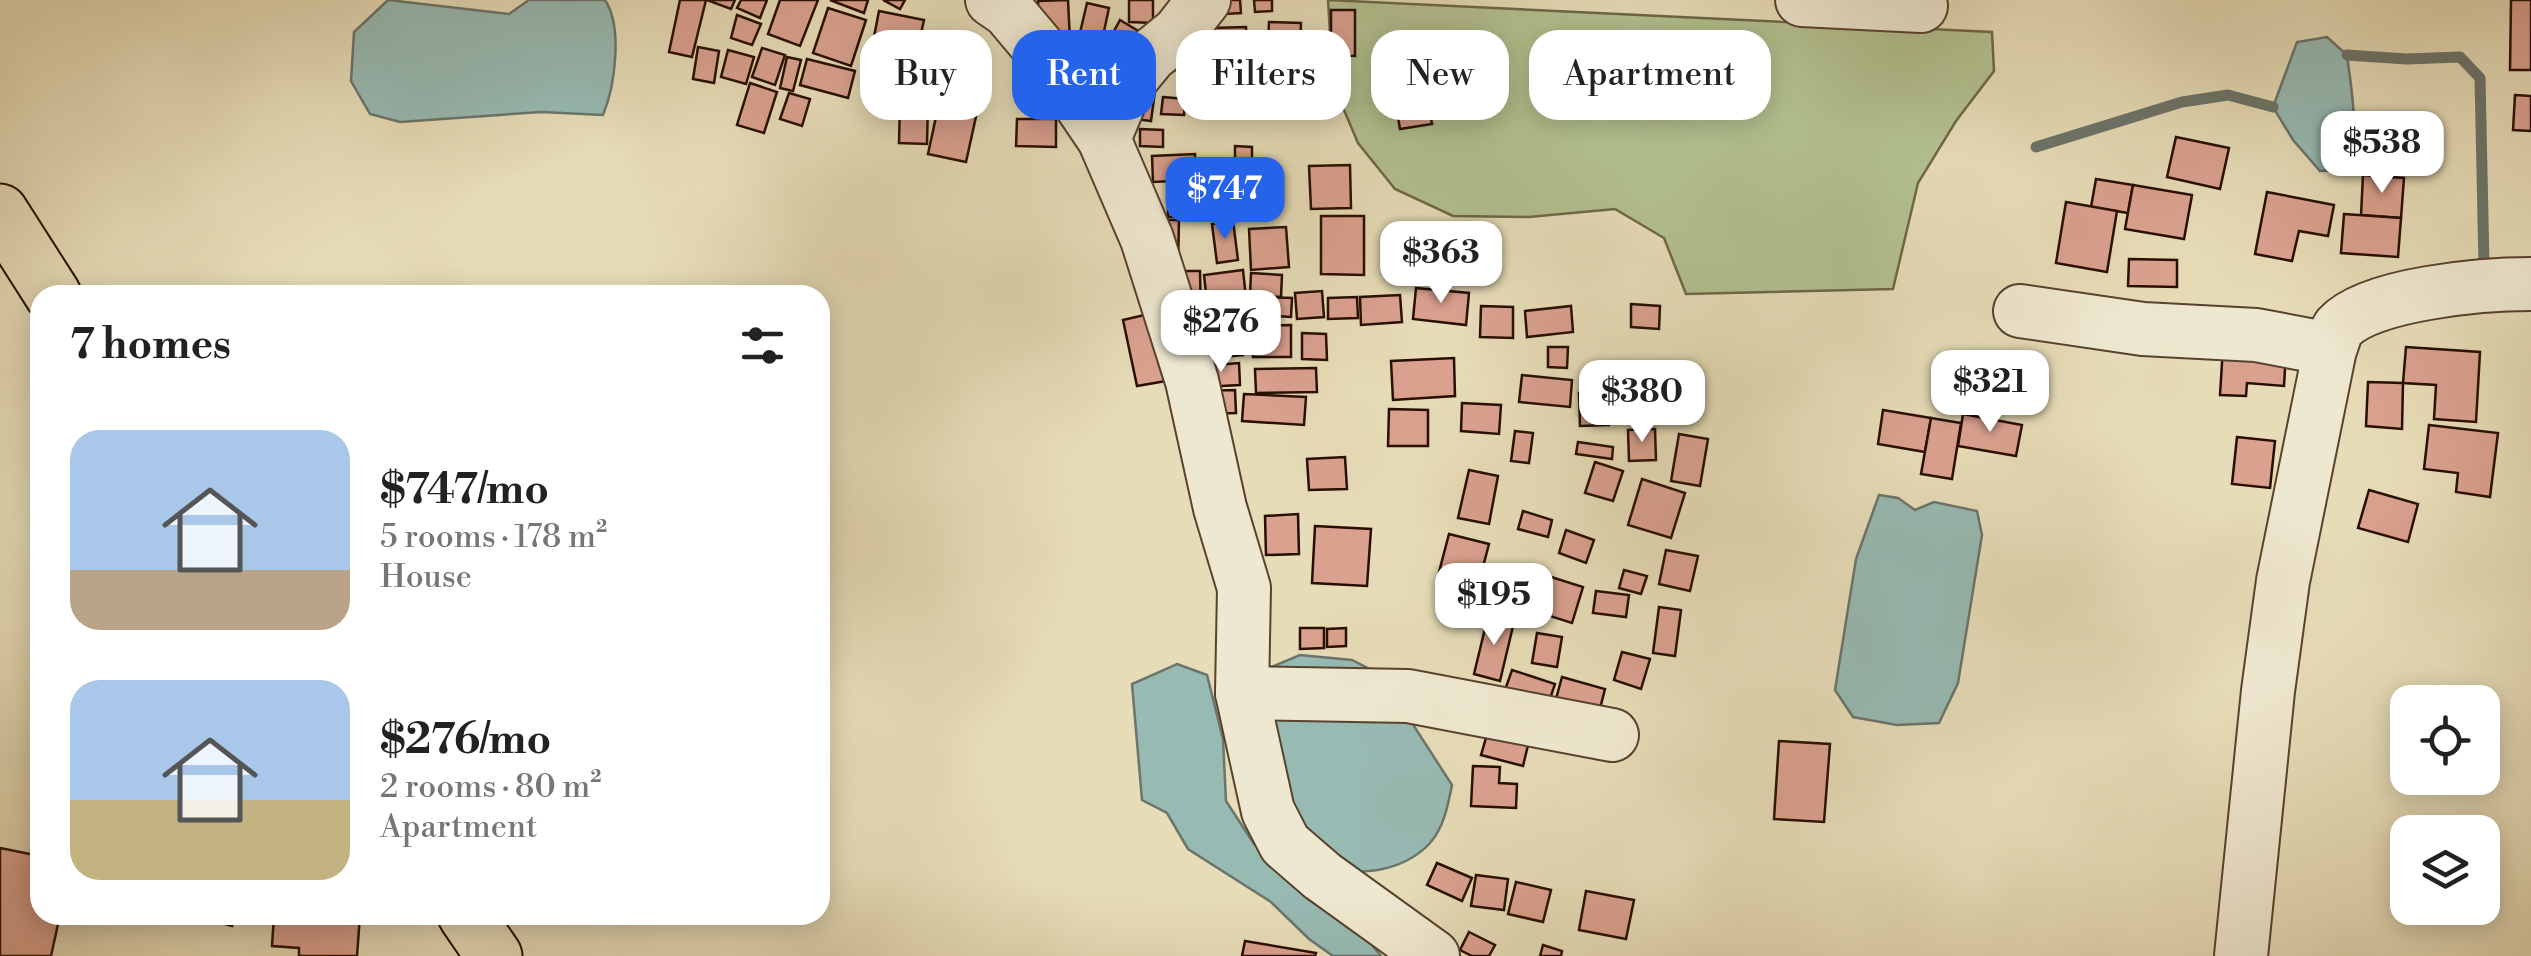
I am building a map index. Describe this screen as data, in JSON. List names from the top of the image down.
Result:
{
  "page": {
    "chip": [
      "Buy",
      "Rent",
      "Filters",
      "New",
      "Apartment"
    ],
    "price": [
      "$538",
      "$747",
      "$363",
      "$276",
      "$321",
      "$380",
      "$195"
    ],
    "heading": "7 homes",
    "list": [
      {
        "name": "$747/mo",
        "note": "5 rooms · 178 m² · House"
      },
      {
        "name": "$276/mo",
        "note": "2 rooms · 80 m² · Apartment"
      }
    ]
  }
}
